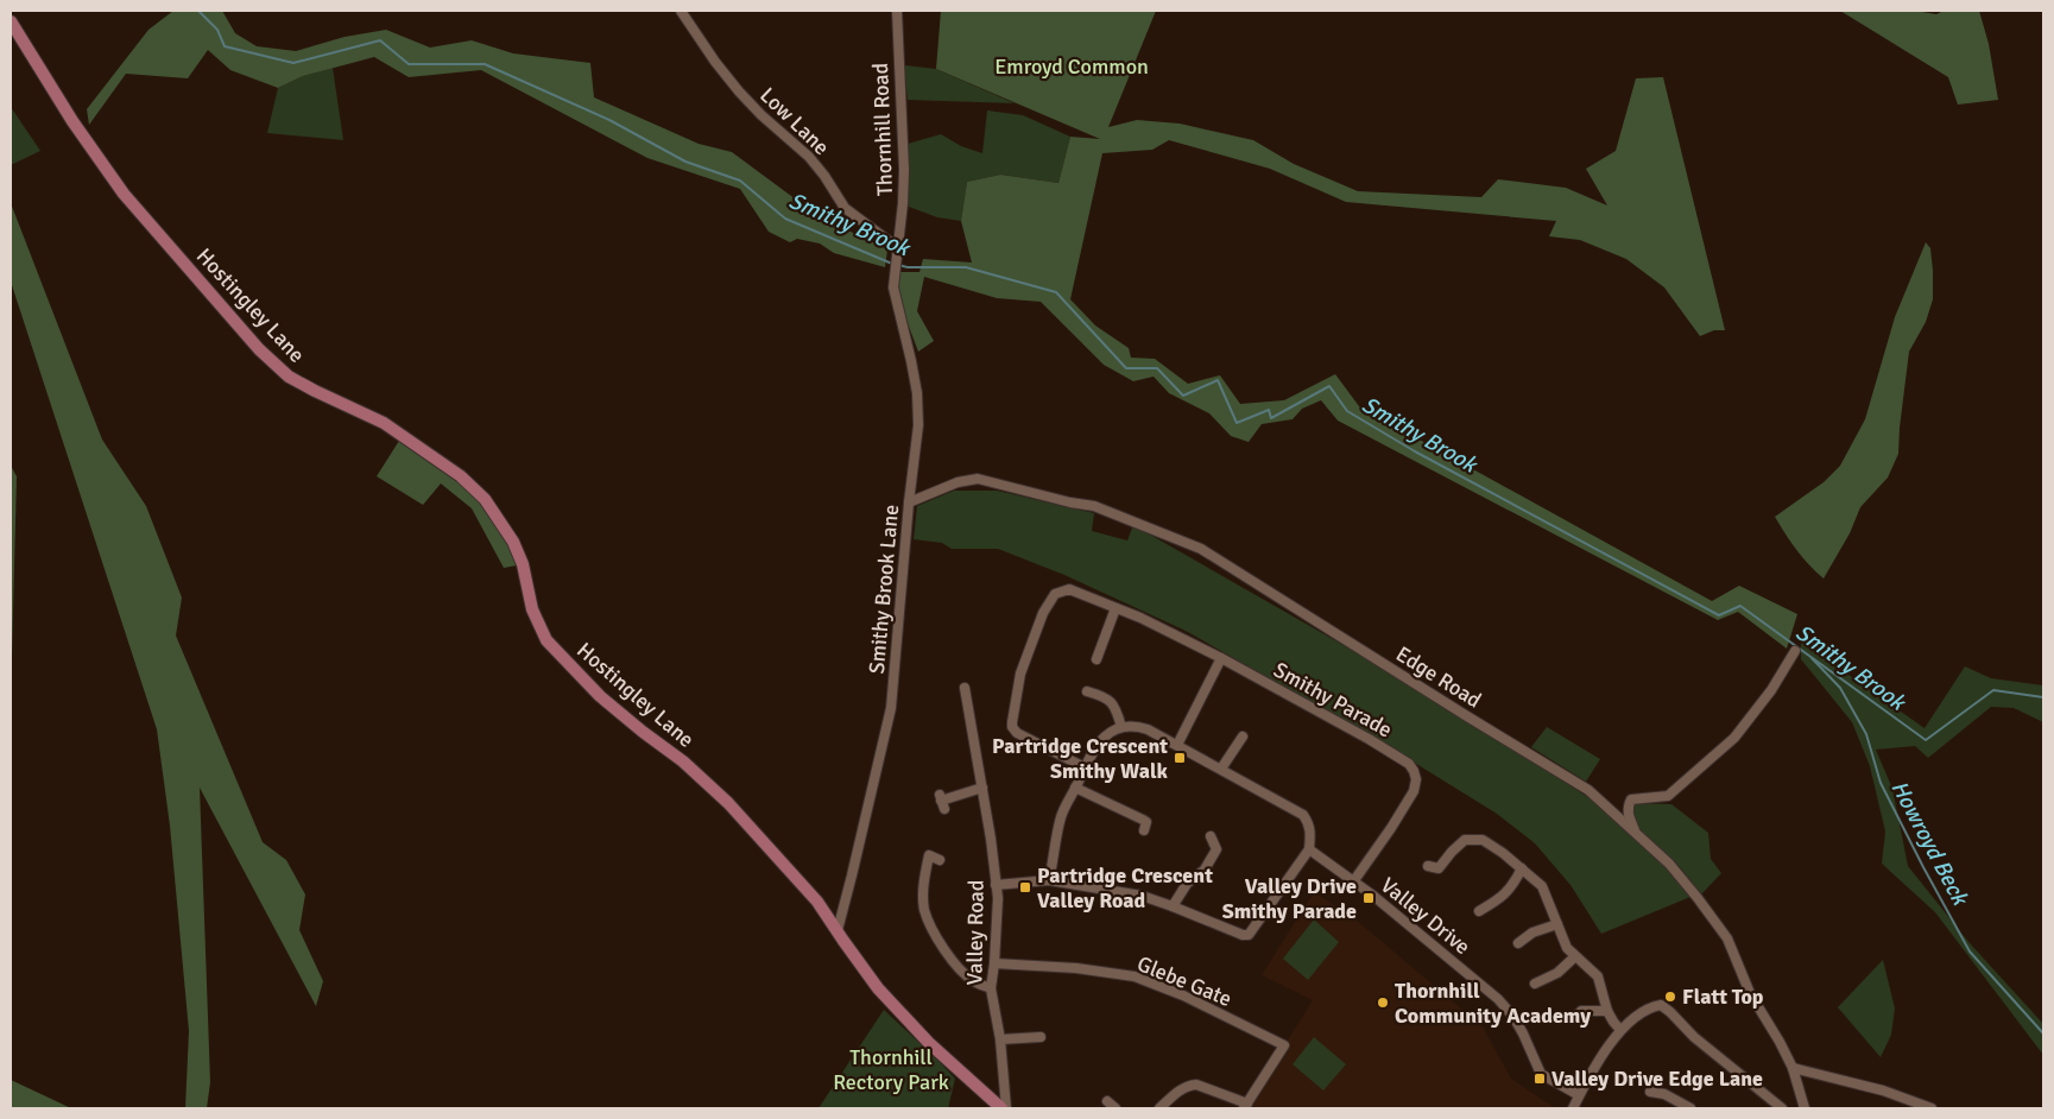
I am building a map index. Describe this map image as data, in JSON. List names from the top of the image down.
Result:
{
  "streets": {
    "main road": ["Hostingley Lane"],
    "street": [
      "Low Lane",
      "Thornhill Road",
      "Smithy Brook Lane",
      "Edge Road",
      "Smithy Parade",
      "Valley Drive",
      "Valley Road",
      "Glebe Gate"
    ]
  },
  "crossings": [
    ["Low Lane", "Thornhill Road"],
    ["Low Lane", "Smithy Brook Lane"],
    ["Thornhill Road", "Smithy Brook Lane"],
    ["Hostingley Lane", "Smithy Brook Lane"],
    ["Smithy Brook Lane", "Edge Road"],
    ["Smithy Parade", "Valley Drive"],
    ["Valley Road", "Glebe Gate"]
  ],
  "water": ["Smithy Brook", "Howroyd Beck"],
  "parks": ["Emroyd Common", "Thornhill Rectory Park"],
  "places": {
    "transit": [
      "Partridge Crescent Smithy Walk",
      "Partridge Crescent Valley Road",
      "Valley Drive Smithy Parade",
      "Valley Drive Edge Lane"
    ],
    "other": ["Flatt Top", "Thornhill Community Academy"]
  }
}
